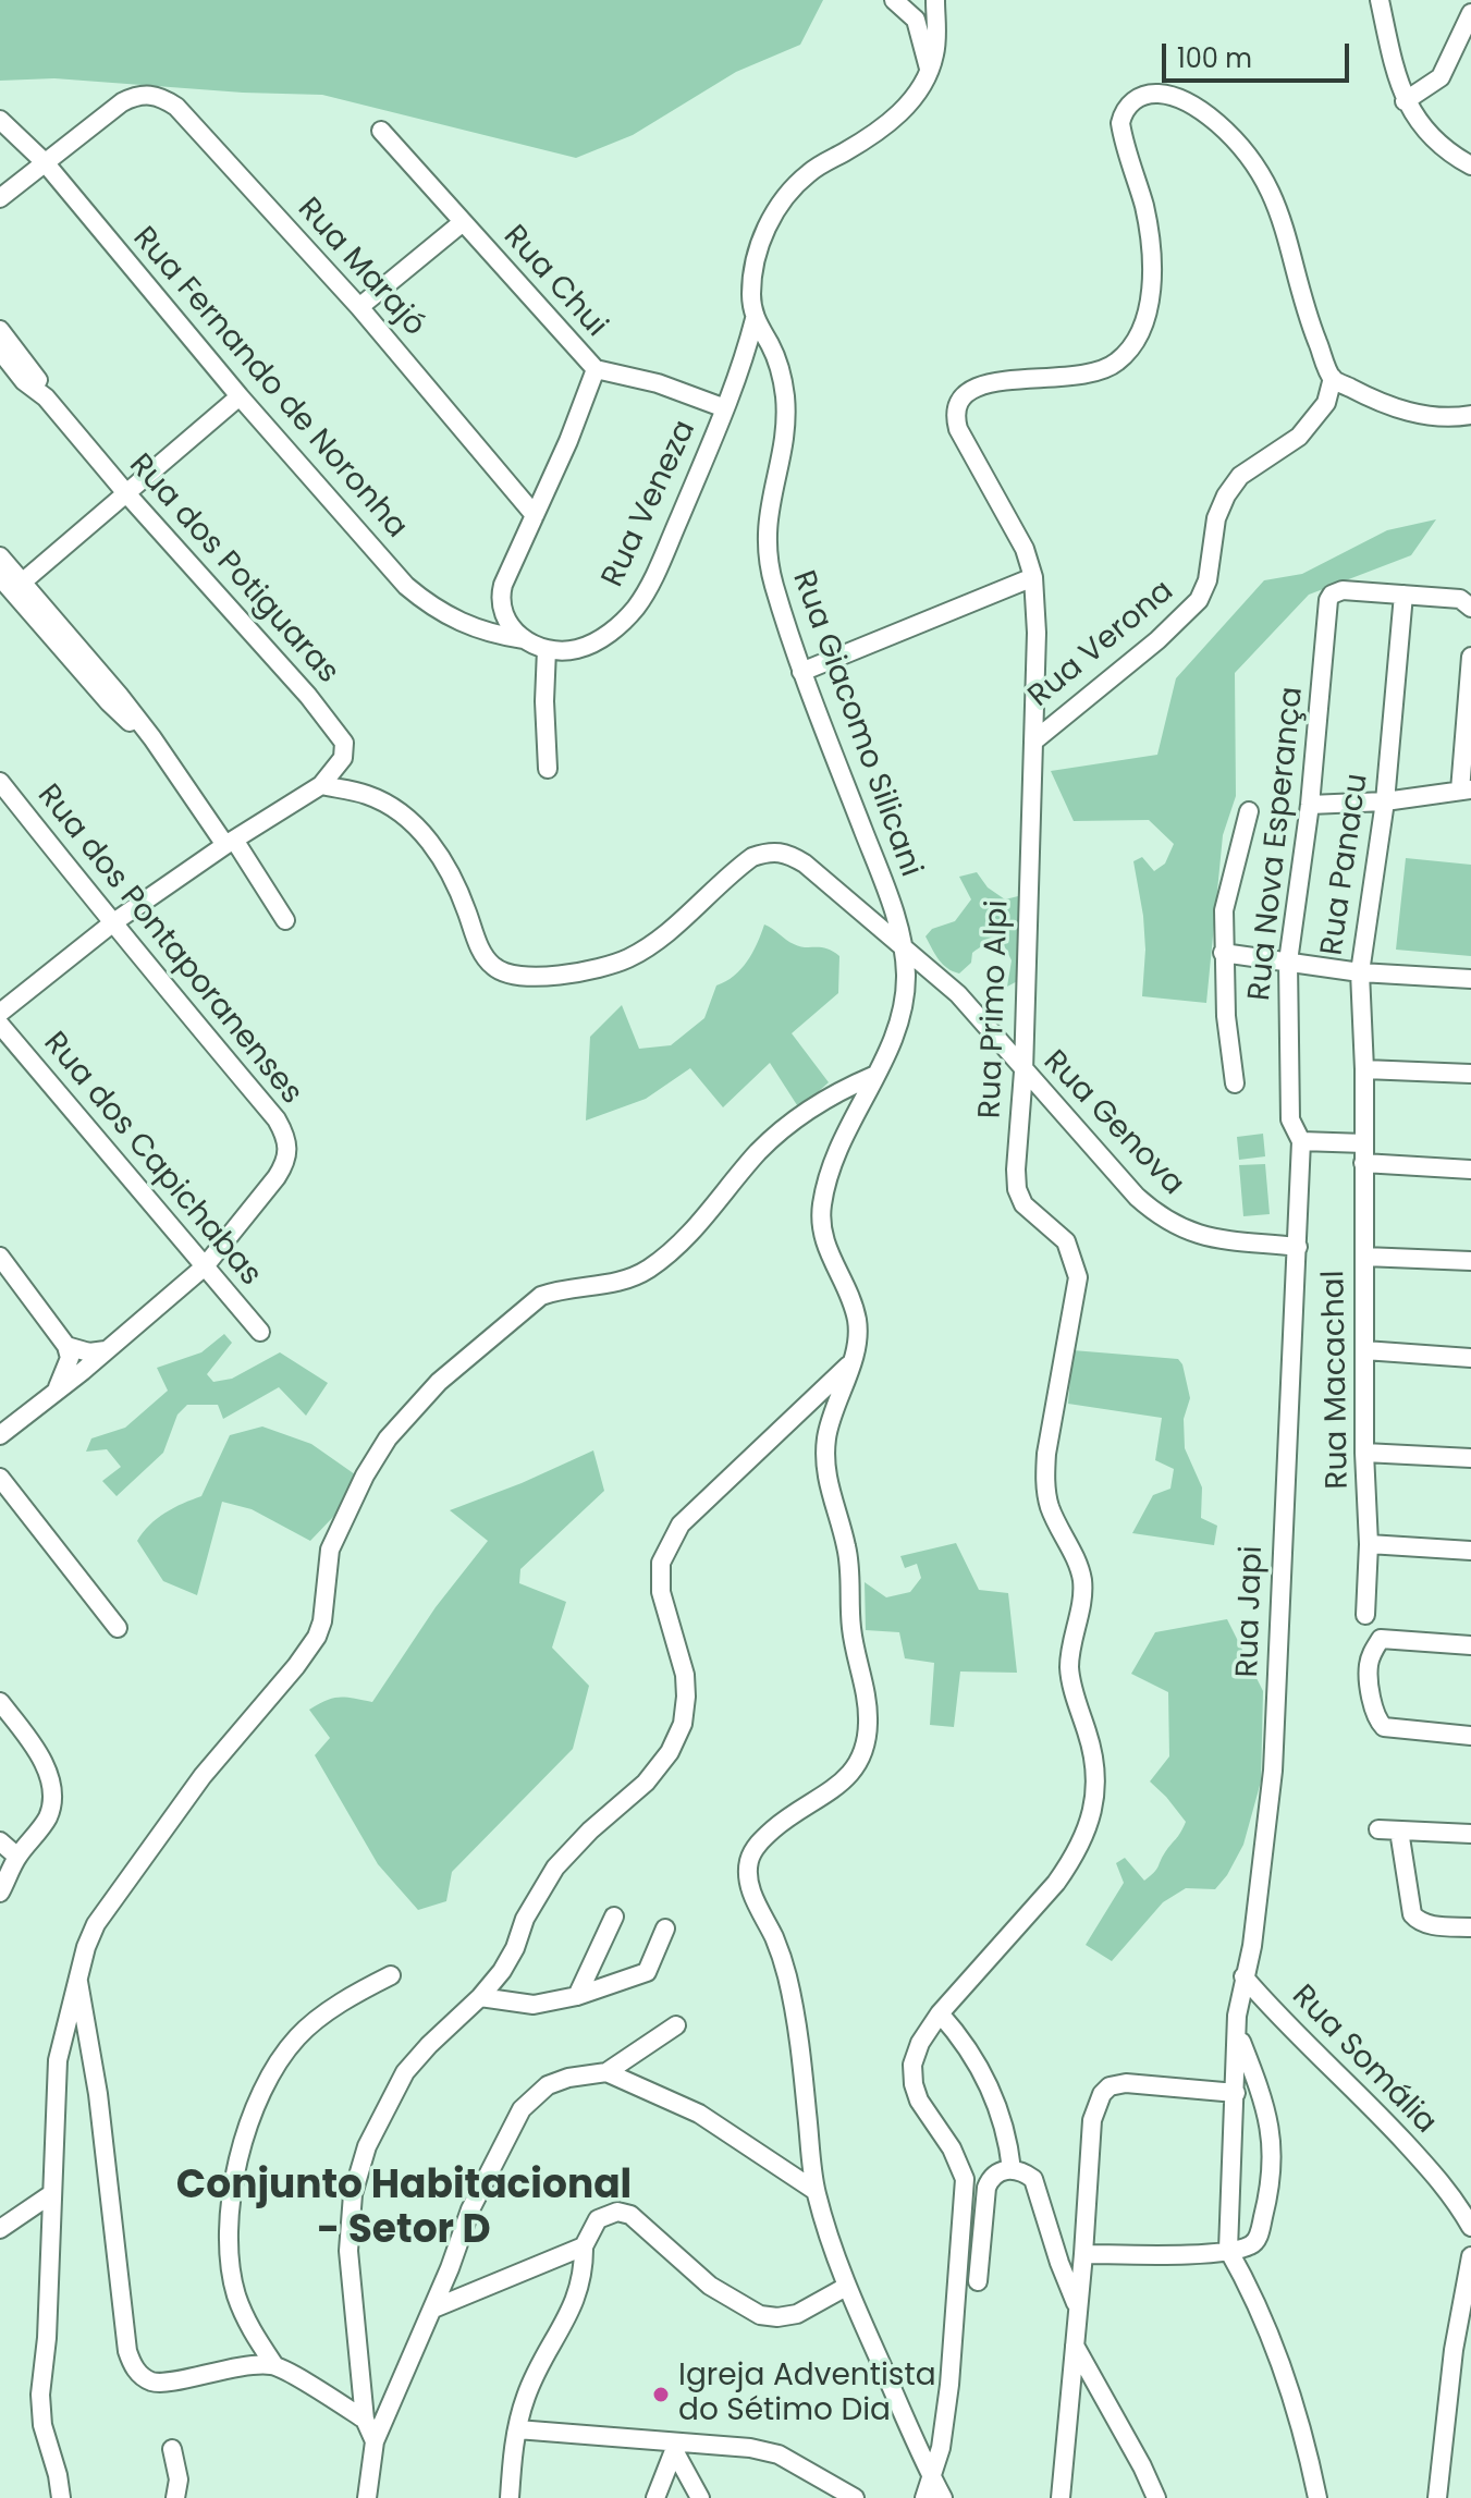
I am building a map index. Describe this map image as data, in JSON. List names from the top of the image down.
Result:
{
  "streets": {
    "street": [
      "Rua Marajó",
      "Rua Chui",
      "Rua Fernando de Noronha",
      "Rua Veneza",
      "Rua dos Potiguaras",
      "Rua Verona",
      "Rua Giacomo Silicani",
      "Rua Nova Esperança",
      "Rua Panacu",
      "Rua dos Pontaporanenses",
      "Rua Primo Alpi",
      "Rua Genova",
      "Rua dos Capichabas",
      "Rua Macachal",
      "Rua Japi",
      "Rua Somália"
    ]
  },
  "crossings": [
    ["Rua Marajó", "Rua Fernando de Noronha"],
    ["Rua Chui", "Rua Veneza"],
    ["Rua Fernando de Noronha", "Rua Veneza"],
    ["Rua Veneza", "Rua Giacomo Silicani"],
    ["Rua dos Potiguaras", "Rua Genova"],
    ["Rua Verona", "Rua Primo Alpi"],
    ["Rua Giacomo Silicani", "Rua Genova"],
    ["Rua Nova Esperança", "Rua Panacu"],
    ["Rua Nova Esperança", "Rua Genova"],
    ["Rua Nova Esperança", "Rua Japi"],
    ["Rua Panacu", "Rua Macachal"],
    ["Rua dos Pontaporanenses", "Rua dos Capichabas"],
    ["Rua Primo Alpi", "Rua Genova"],
    ["Rua Genova", "Rua Japi"],
    ["Rua Japi", "Rua Somália"]
  ],
  "districts": ["Conjunto Habitacional - Setor D"],
  "places": ["Igreja Adventista do Sétimo Dia"],
  "scale_bar": "100 m"
}
